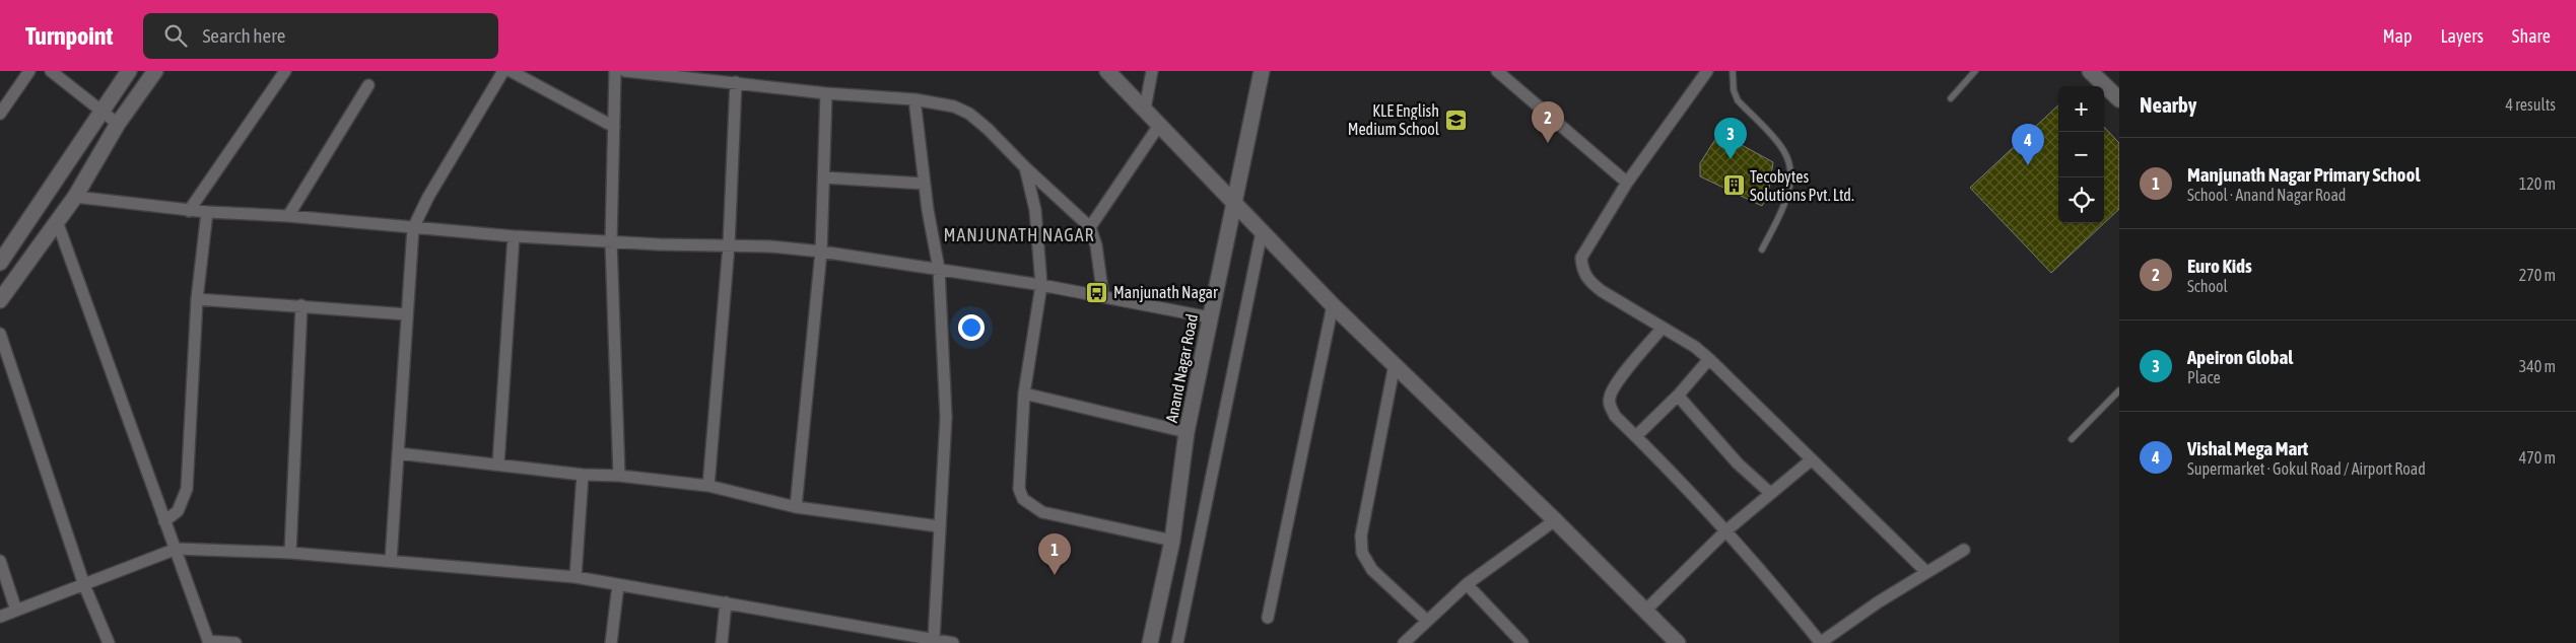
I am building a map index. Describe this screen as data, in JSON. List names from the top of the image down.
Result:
{
  "streets": {
    "street": ["Anand Nagar Road"]
  },
  "districts": ["MANJUNATH NAGAR"],
  "places": {
    "school or university": ["KLE English Medium School"],
    "building": ["Tecobytes Solutions Pvt. Ltd."],
    "bus stop": ["Manjunath Nagar"]
  },
  "page": {
    "header": "Turnpoint",
    "search": "Search here",
    "nav": ["Map", "Layers", "Share"],
    "heading": ["Nearby", "4 results"],
    "map_buttons": ["+", "−"],
    "pins": [
      "2",
      "3",
      "4",
      "1"
    ],
    "list": [
      {
        "mark": "1",
        "name": "Manjunath Nagar Primary School",
        "note": "School · Anand Nagar Road",
        "value": "120 m"
      },
      {
        "mark": "2",
        "name": "Euro Kids",
        "note": "School",
        "value": "270 m"
      },
      {
        "mark": "3",
        "name": "Apeiron Global",
        "note": "Place",
        "value": "340 m"
      },
      {
        "mark": "4",
        "name": "Vishal Mega Mart",
        "note": "Supermarket · Gokul Road / Airport Road",
        "value": "470 m"
      }
    ]
  }
}
